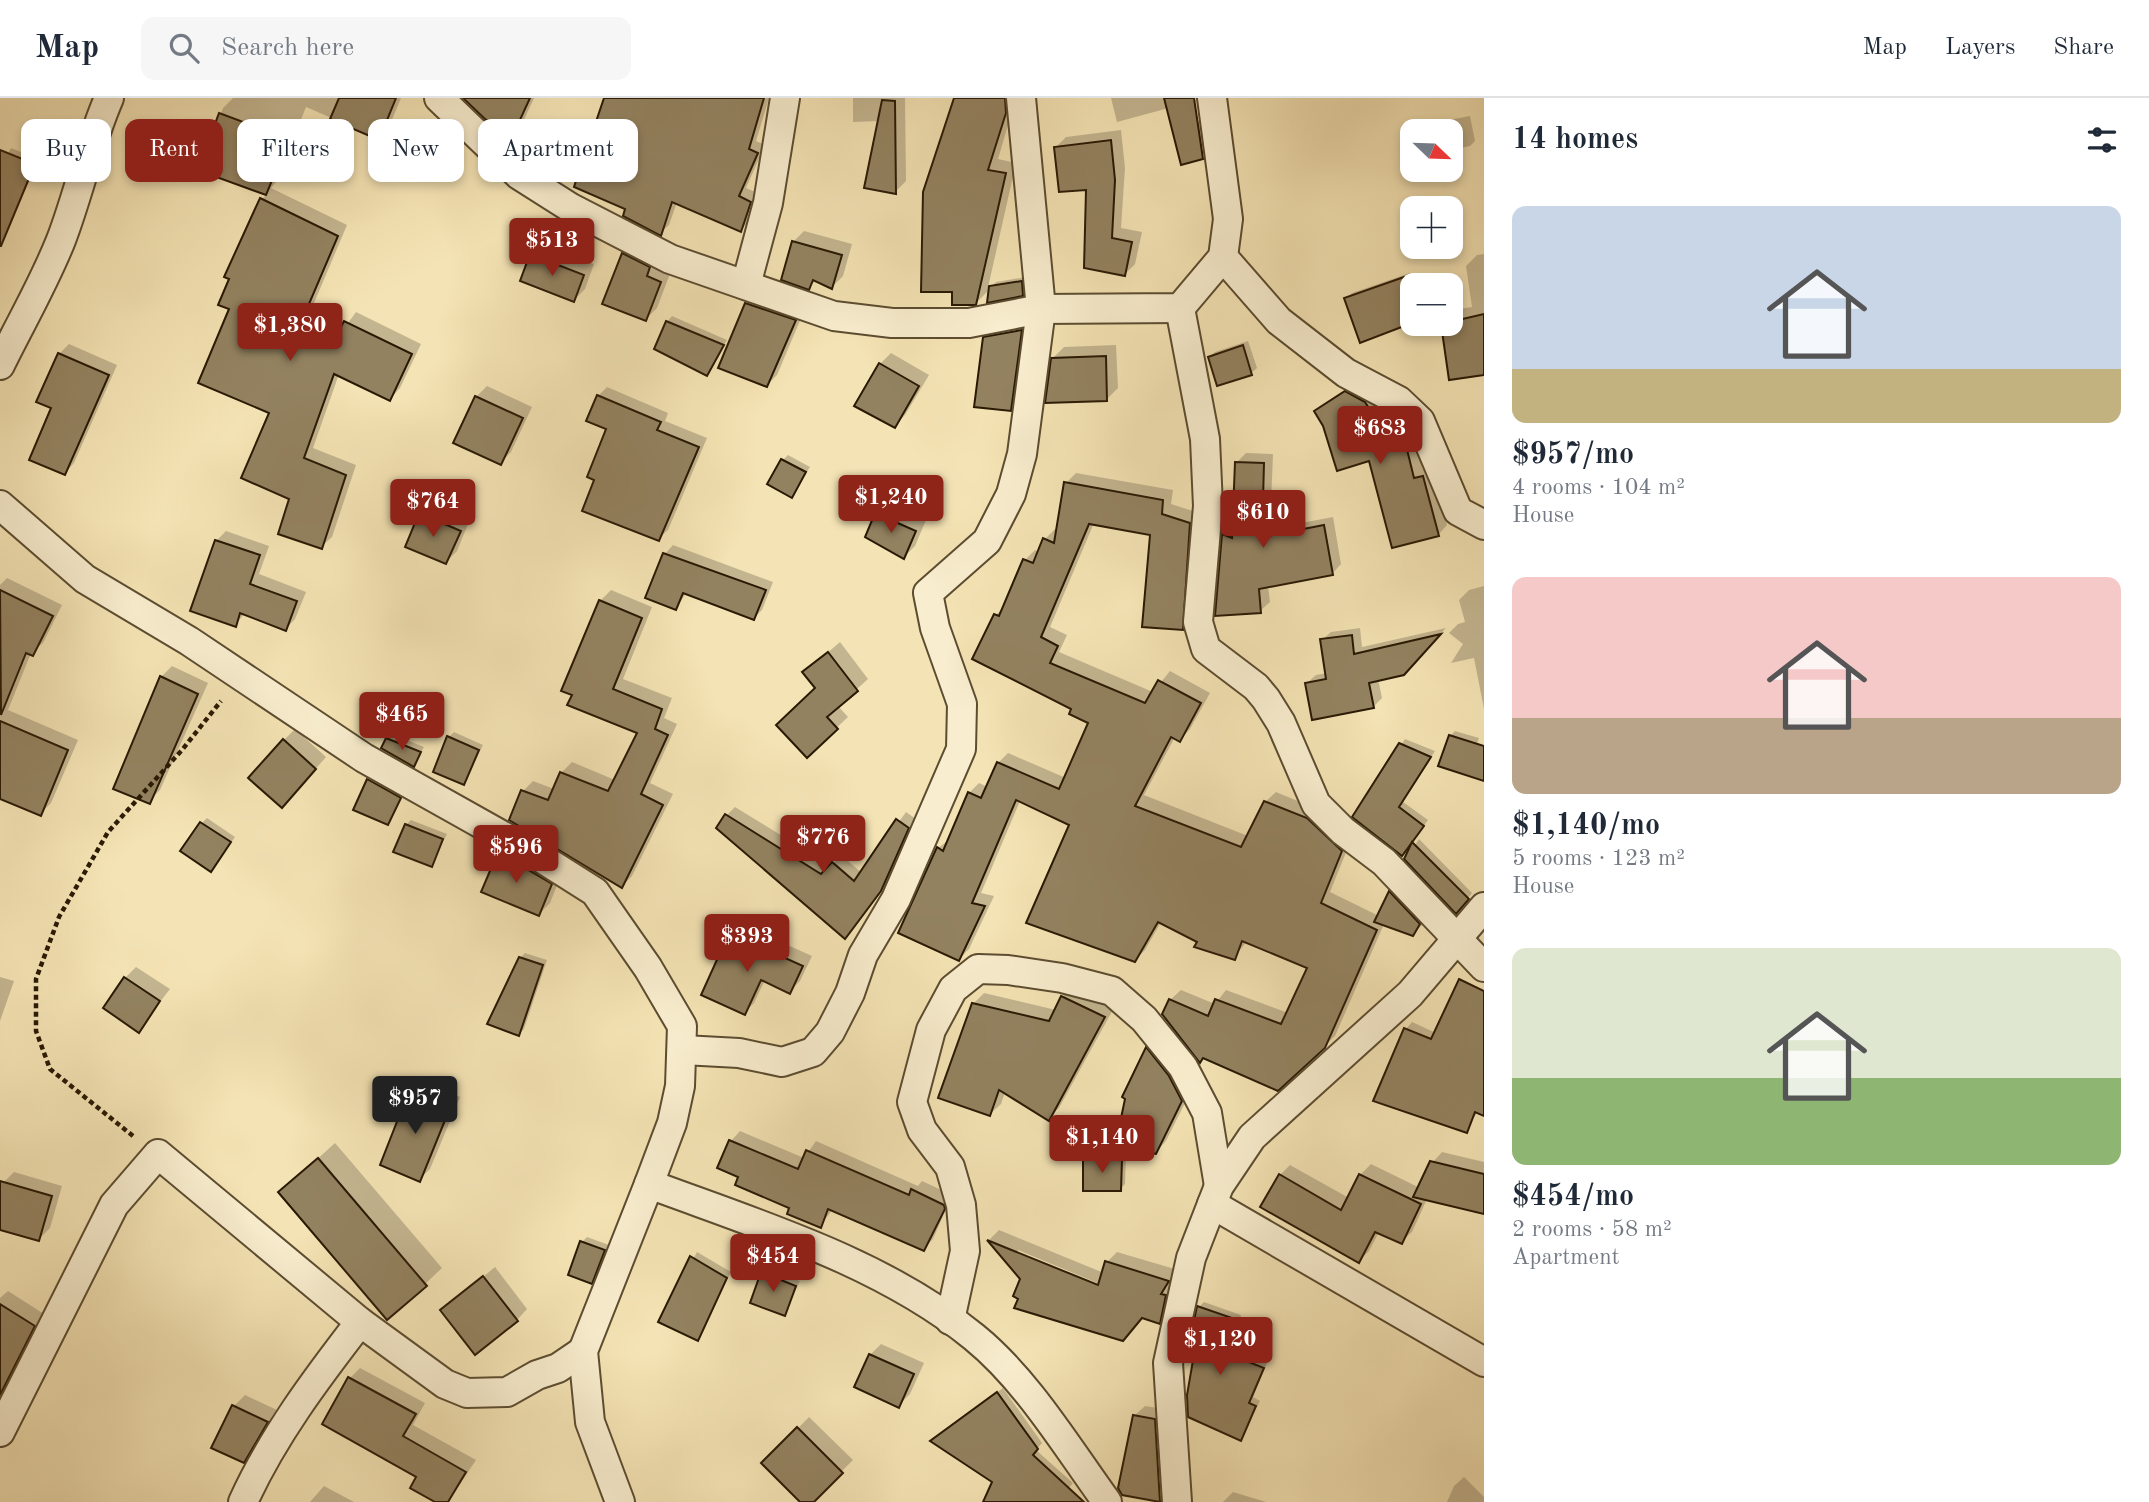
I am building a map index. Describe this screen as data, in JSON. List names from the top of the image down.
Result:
{
  "north": "bottom right",
  "page": {
    "header": "Map",
    "search": "Search here",
    "nav": ["Map", "Layers", "Share"],
    "heading": "14 homes",
    "map_buttons": ["+", "−"],
    "chip": [
      "Buy",
      "Rent",
      "Filters",
      "New",
      "Apartment"
    ],
    "list": [
      {
        "name": "$957/mo",
        "note": "4 rooms · 104 m² · House"
      },
      {
        "name": "$1,140/mo",
        "note": "5 rooms · 123 m² · House"
      },
      {
        "name": "$454/mo",
        "note": "2 rooms · 58 m² · Apartment"
      }
    ],
    "price": [
      "$513",
      "$1,380",
      "$683",
      "$1,240",
      "$764",
      "$610",
      "$465",
      "$776",
      "$596",
      "$393",
      "$957",
      "$1,140",
      "$454",
      "$1,120"
    ]
  }
}
